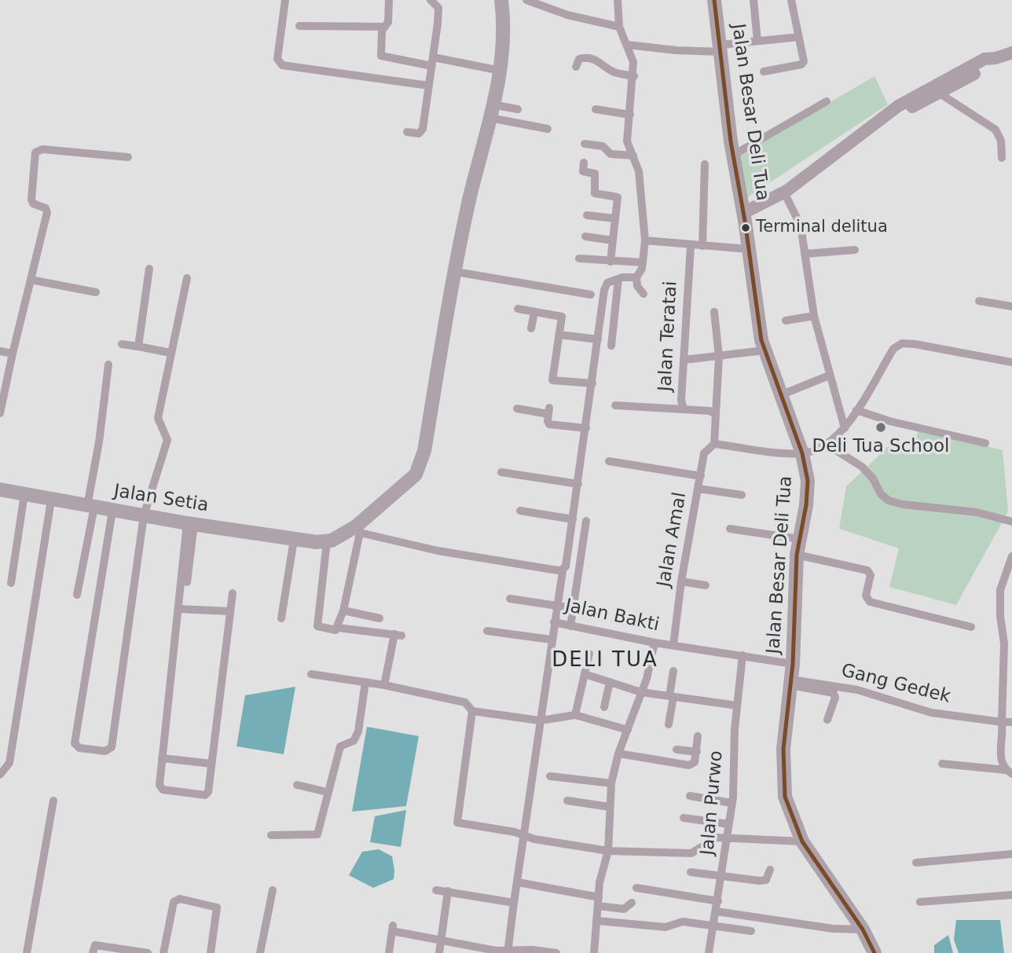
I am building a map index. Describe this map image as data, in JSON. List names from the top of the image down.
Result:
{
  "streets": {
    "main road": ["Jalan Besar Deli Tua", "Jalan Setia"],
    "street": [
      "Jalan Teratai",
      "Jalan Amal",
      "Jalan Bakti",
      "Gang Gedek",
      "Jalan Purwo"
    ]
  },
  "crossings": [
    ["Jalan Besar Deli Tua", "Jalan Bakti"],
    ["Jalan Besar Deli Tua", "Gang Gedek"],
    ["Jalan Amal", "Jalan Bakti"],
    ["Jalan Bakti", "Jalan Purwo"]
  ],
  "districts": ["DELI TUA"],
  "places": ["Terminal delitua", "Deli Tua School"]
}
